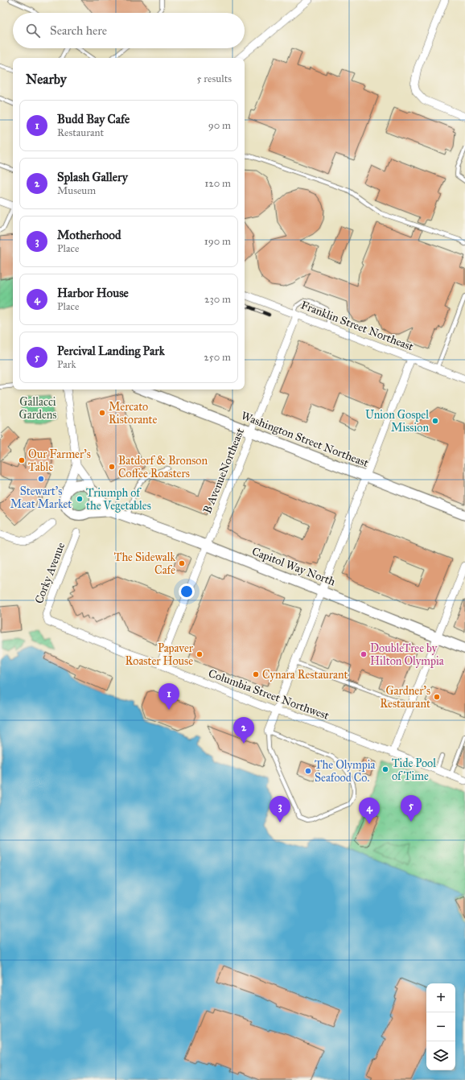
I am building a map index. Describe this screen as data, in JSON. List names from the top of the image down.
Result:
{
  "streets": {
    "street": [
      "Franklin Street Northeast",
      "Washington Street Northeast",
      "B AvenueNortheast",
      "Capitol Way North",
      "Corky Avenue",
      "Columbia Street Northwest"
    ]
  },
  "crossings": [
    ["Franklin Street Northeast", "B AvenueNortheast"],
    ["Washington Street Northeast", "B AvenueNortheast"],
    ["B AvenueNortheast", "Capitol Way North"],
    ["B AvenueNortheast", "Columbia Street Northwest"],
    ["Corky Avenue", "Columbia Street Northwest"]
  ],
  "parks": ["Gallacci Gardens"],
  "places": [
    "Mercato Ristorante",
    "Union Gospel Mission",
    "Our Farmer's Table",
    "Batdorf & Bronson Coffee Roasters",
    "Stewart's Meat Market",
    "Triumph of the Vegetables",
    "The Sidewalk Cafe",
    "Papaver Roaster House",
    "DoubleTree by Hilton Olympia",
    "Cynara Restaurant",
    "Gardner's Restaurant",
    "Tide Pool of Time",
    "The Olympia Seafood Co."
  ],
  "page": {
    "search": "Search here",
    "heading": ["Nearby", "5 results"],
    "list": [
      {
        "mark": "1",
        "name": "Budd Bay Cafe",
        "note": "Restaurant",
        "value": "90 m"
      },
      {
        "mark": "2",
        "name": "Splash Gallery",
        "note": "Museum",
        "value": "120 m"
      },
      {
        "mark": "3",
        "name": "Motherhood",
        "note": "Place",
        "value": "190 m"
      },
      {
        "mark": "4",
        "name": "Harbor House",
        "note": "Place",
        "value": "230 m"
      },
      {
        "mark": "5",
        "name": "Percival Landing Park",
        "note": "Park",
        "value": "250 m"
      }
    ],
    "pins": [
      "1",
      "2",
      "5",
      "3",
      "4"
    ],
    "map_buttons": ["+", "−"]
  }
}
